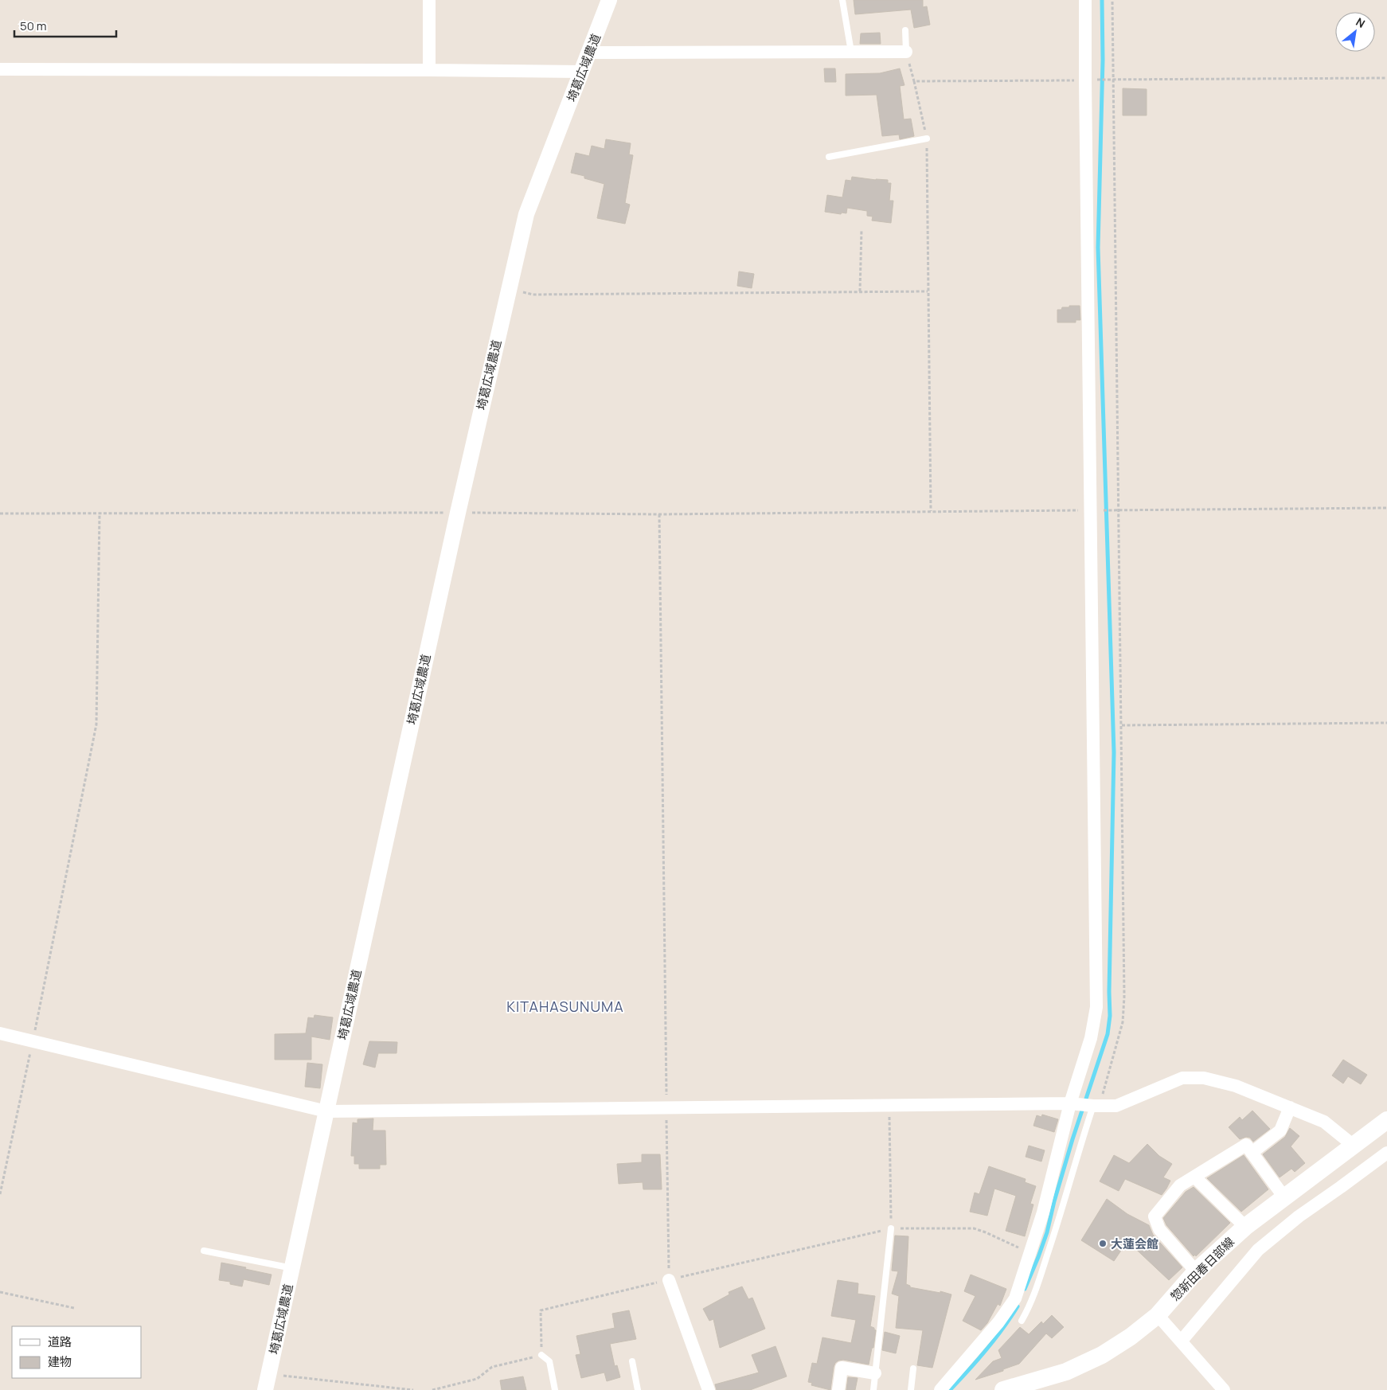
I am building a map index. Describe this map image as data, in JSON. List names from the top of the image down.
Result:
{
  "streets": {
    "main road": ["惣新田春日部線"],
    "street": ["埼葛広域農道"]
  },
  "districts": ["KITAHASUNUMA"],
  "places": ["大蓮会館"],
  "legend": ["道路", "建物"],
  "scale_bar": "50 m",
  "north": "top right"
}
